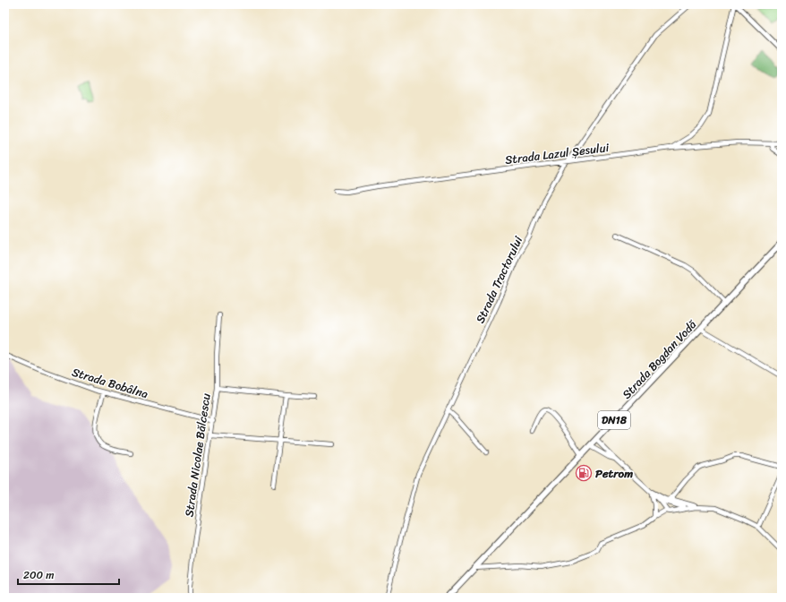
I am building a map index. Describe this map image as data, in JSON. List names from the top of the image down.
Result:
{
  "streets": {
    "main road": ["Strada Bogdan Vodă", "DN18"],
    "street": [
      "Strada Lazul Șesului",
      "Strada Tractorului",
      "Strada Bobâlna",
      "Strada Nicolae Bălcescu"
    ]
  },
  "crossings": [
    ["Strada Lazul Șesului", "Strada Tractorului"],
    ["Strada Bobâlna", "Strada Nicolae Bălcescu"]
  ],
  "places": {
    "fuel station": ["Petrom"]
  },
  "scale_bar": "200 m"
}
